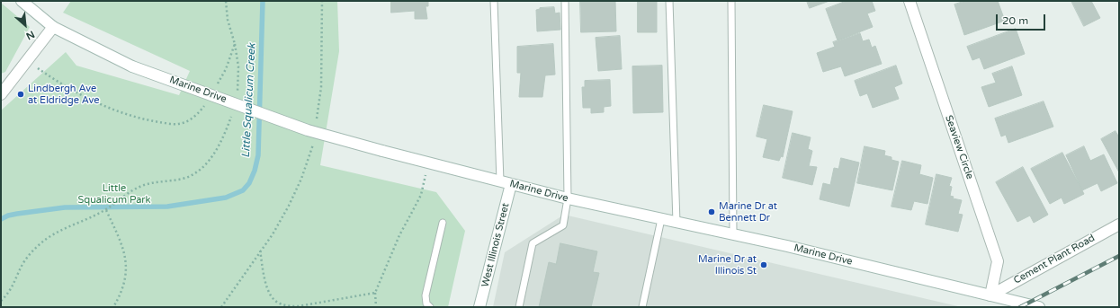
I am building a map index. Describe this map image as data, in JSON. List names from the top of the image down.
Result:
{
  "streets": {
    "main road": [
      "Marine Drive",
      "Seaview Circle",
      "West Illinois Street",
      "Cement Plant Road"
    ]
  },
  "crossings": [
    ["Marine Drive", "Seaview Circle"],
    ["Marine Drive", "West Illinois Street"],
    ["Marine Drive", "Cement Plant Road"],
    ["Seaview Circle", "Cement Plant Road"]
  ],
  "water": ["Little Squalicum Creek"],
  "parks": ["Little Squalicum Park"],
  "places": ["Lindbergh Ave at Eldridge Ave", "Marine Dr at Bennett Dr", "Marine Dr at Illinois St"],
  "scale_bar": "20 m",
  "north": "bottom right"
}
